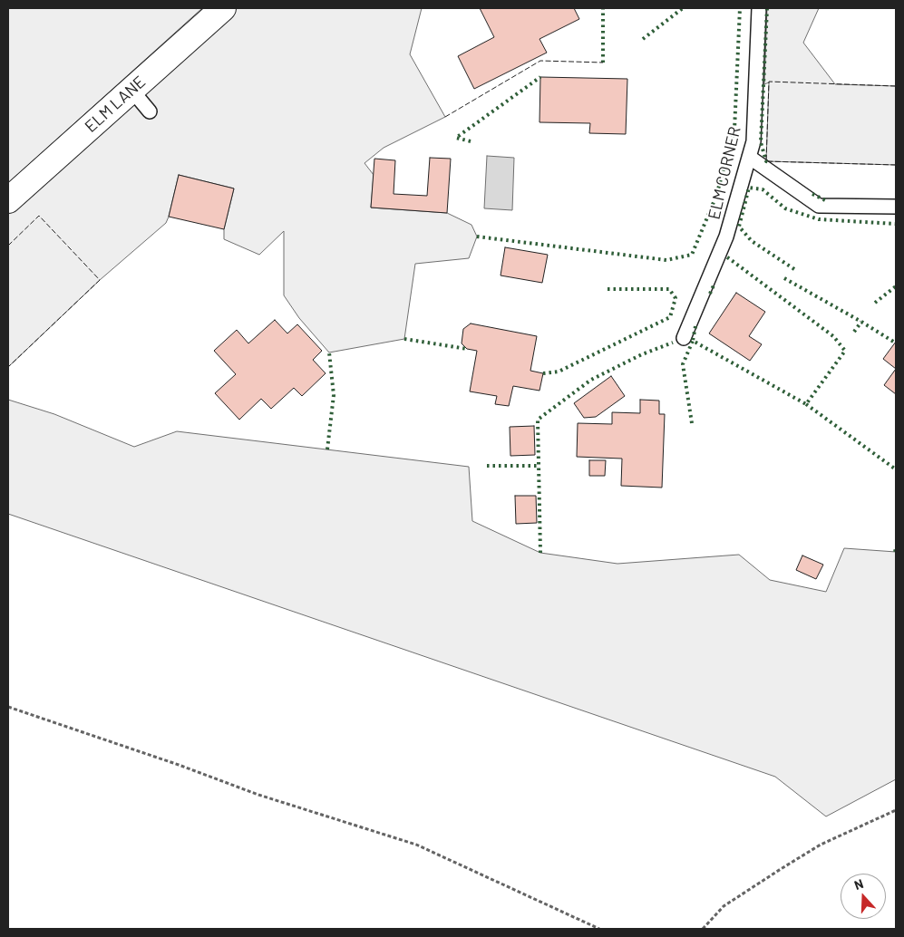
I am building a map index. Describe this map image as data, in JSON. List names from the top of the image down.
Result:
{
  "streets": {
    "street": ["ELM LANE"],
    "lane": ["ELM CORNER"]
  },
  "north": "top"
}
